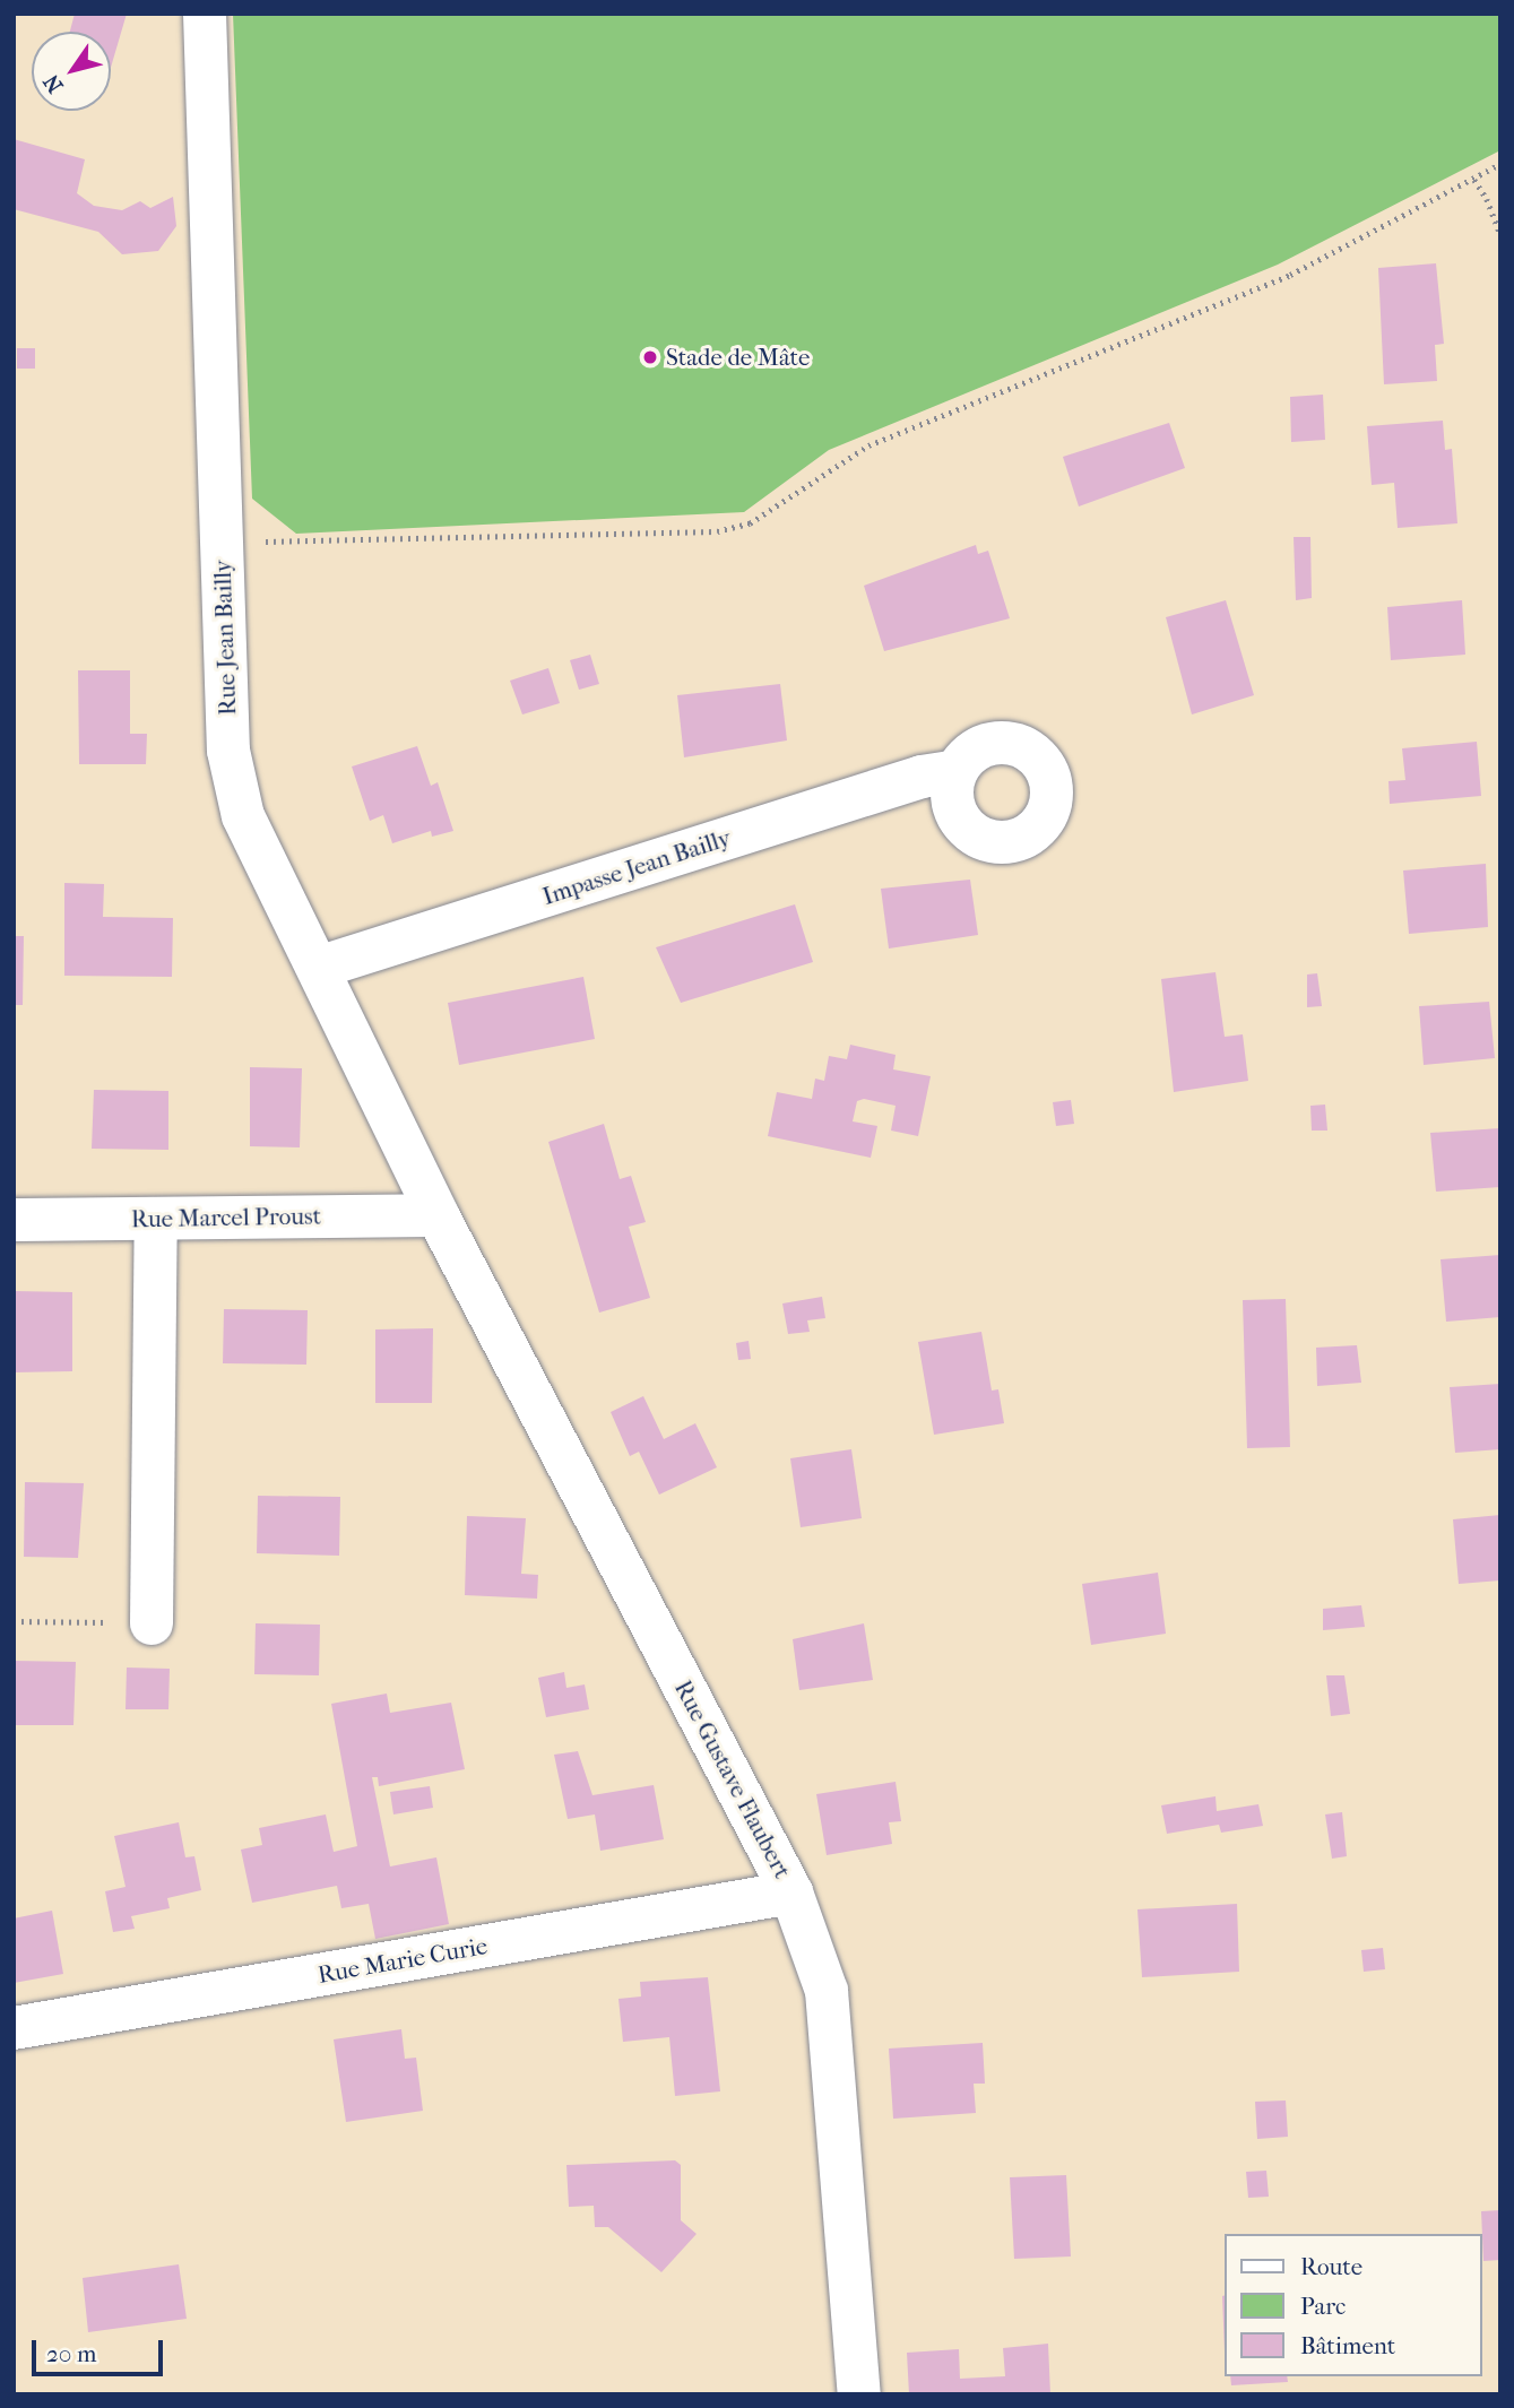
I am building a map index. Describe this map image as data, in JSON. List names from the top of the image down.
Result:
{
  "streets": {
    "street": [
      "Rue Jean Bailly",
      "Impasse Jean Bailly",
      "Rue Marcel Proust",
      "Rue Gustave Flaubert",
      "Rue Marie Curie"
    ]
  },
  "crossings": [
    ["Rue Jean Bailly", "Impasse Jean Bailly"],
    ["Rue Jean Bailly", "Rue Marcel Proust"],
    ["Rue Jean Bailly", "Rue Gustave Flaubert"],
    ["Rue Marcel Proust", "Rue Gustave Flaubert"],
    ["Rue Gustave Flaubert", "Rue Marie Curie"]
  ],
  "places": ["Stade de Mâte"],
  "legend": ["Route", "Parc", "Bâtiment"],
  "scale_bar": "20 m",
  "north": "bottom left"
}
